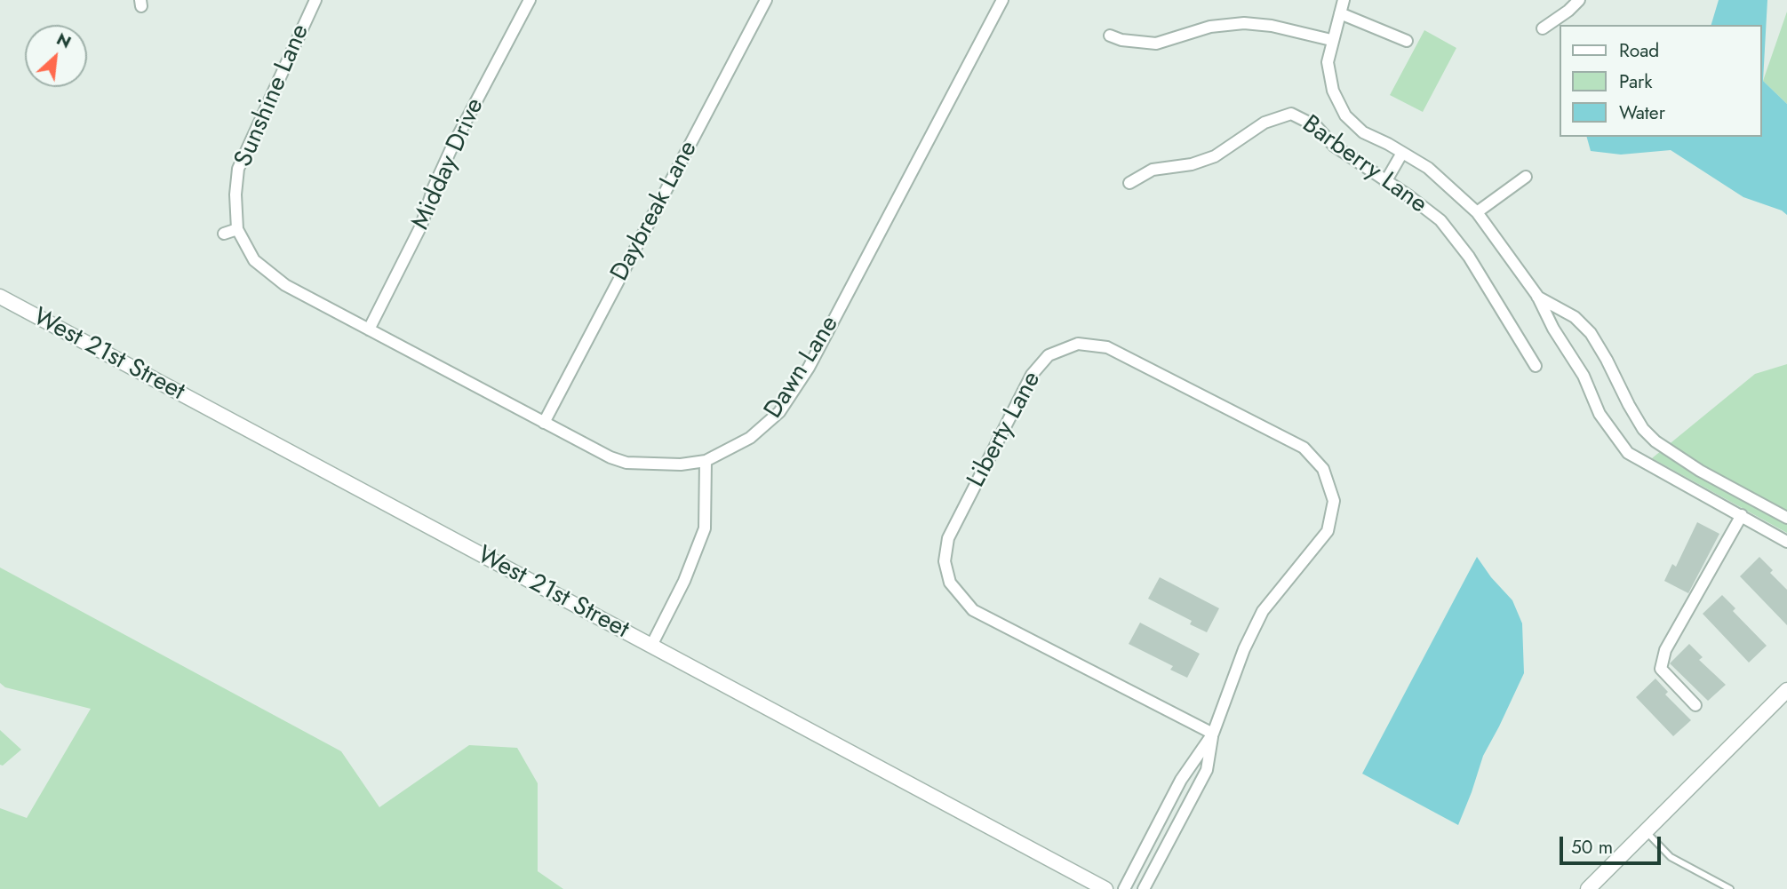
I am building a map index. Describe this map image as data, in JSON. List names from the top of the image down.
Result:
{
  "streets": {
    "street": [
      "Sunshine Lane",
      "Midday Drive",
      "Barberry Lane",
      "Daybreak Lane",
      "West 21st Street",
      "Dawn Lane",
      "Liberty Lane"
    ]
  },
  "crossings": [
    ["Sunshine Lane", "Dawn Lane"],
    ["Midday Drive", "Dawn Lane"],
    ["Daybreak Lane", "Dawn Lane"]
  ],
  "legend": ["Road", "Park", "Water"],
  "scale_bar": "50 m",
  "north": "top right"
}
